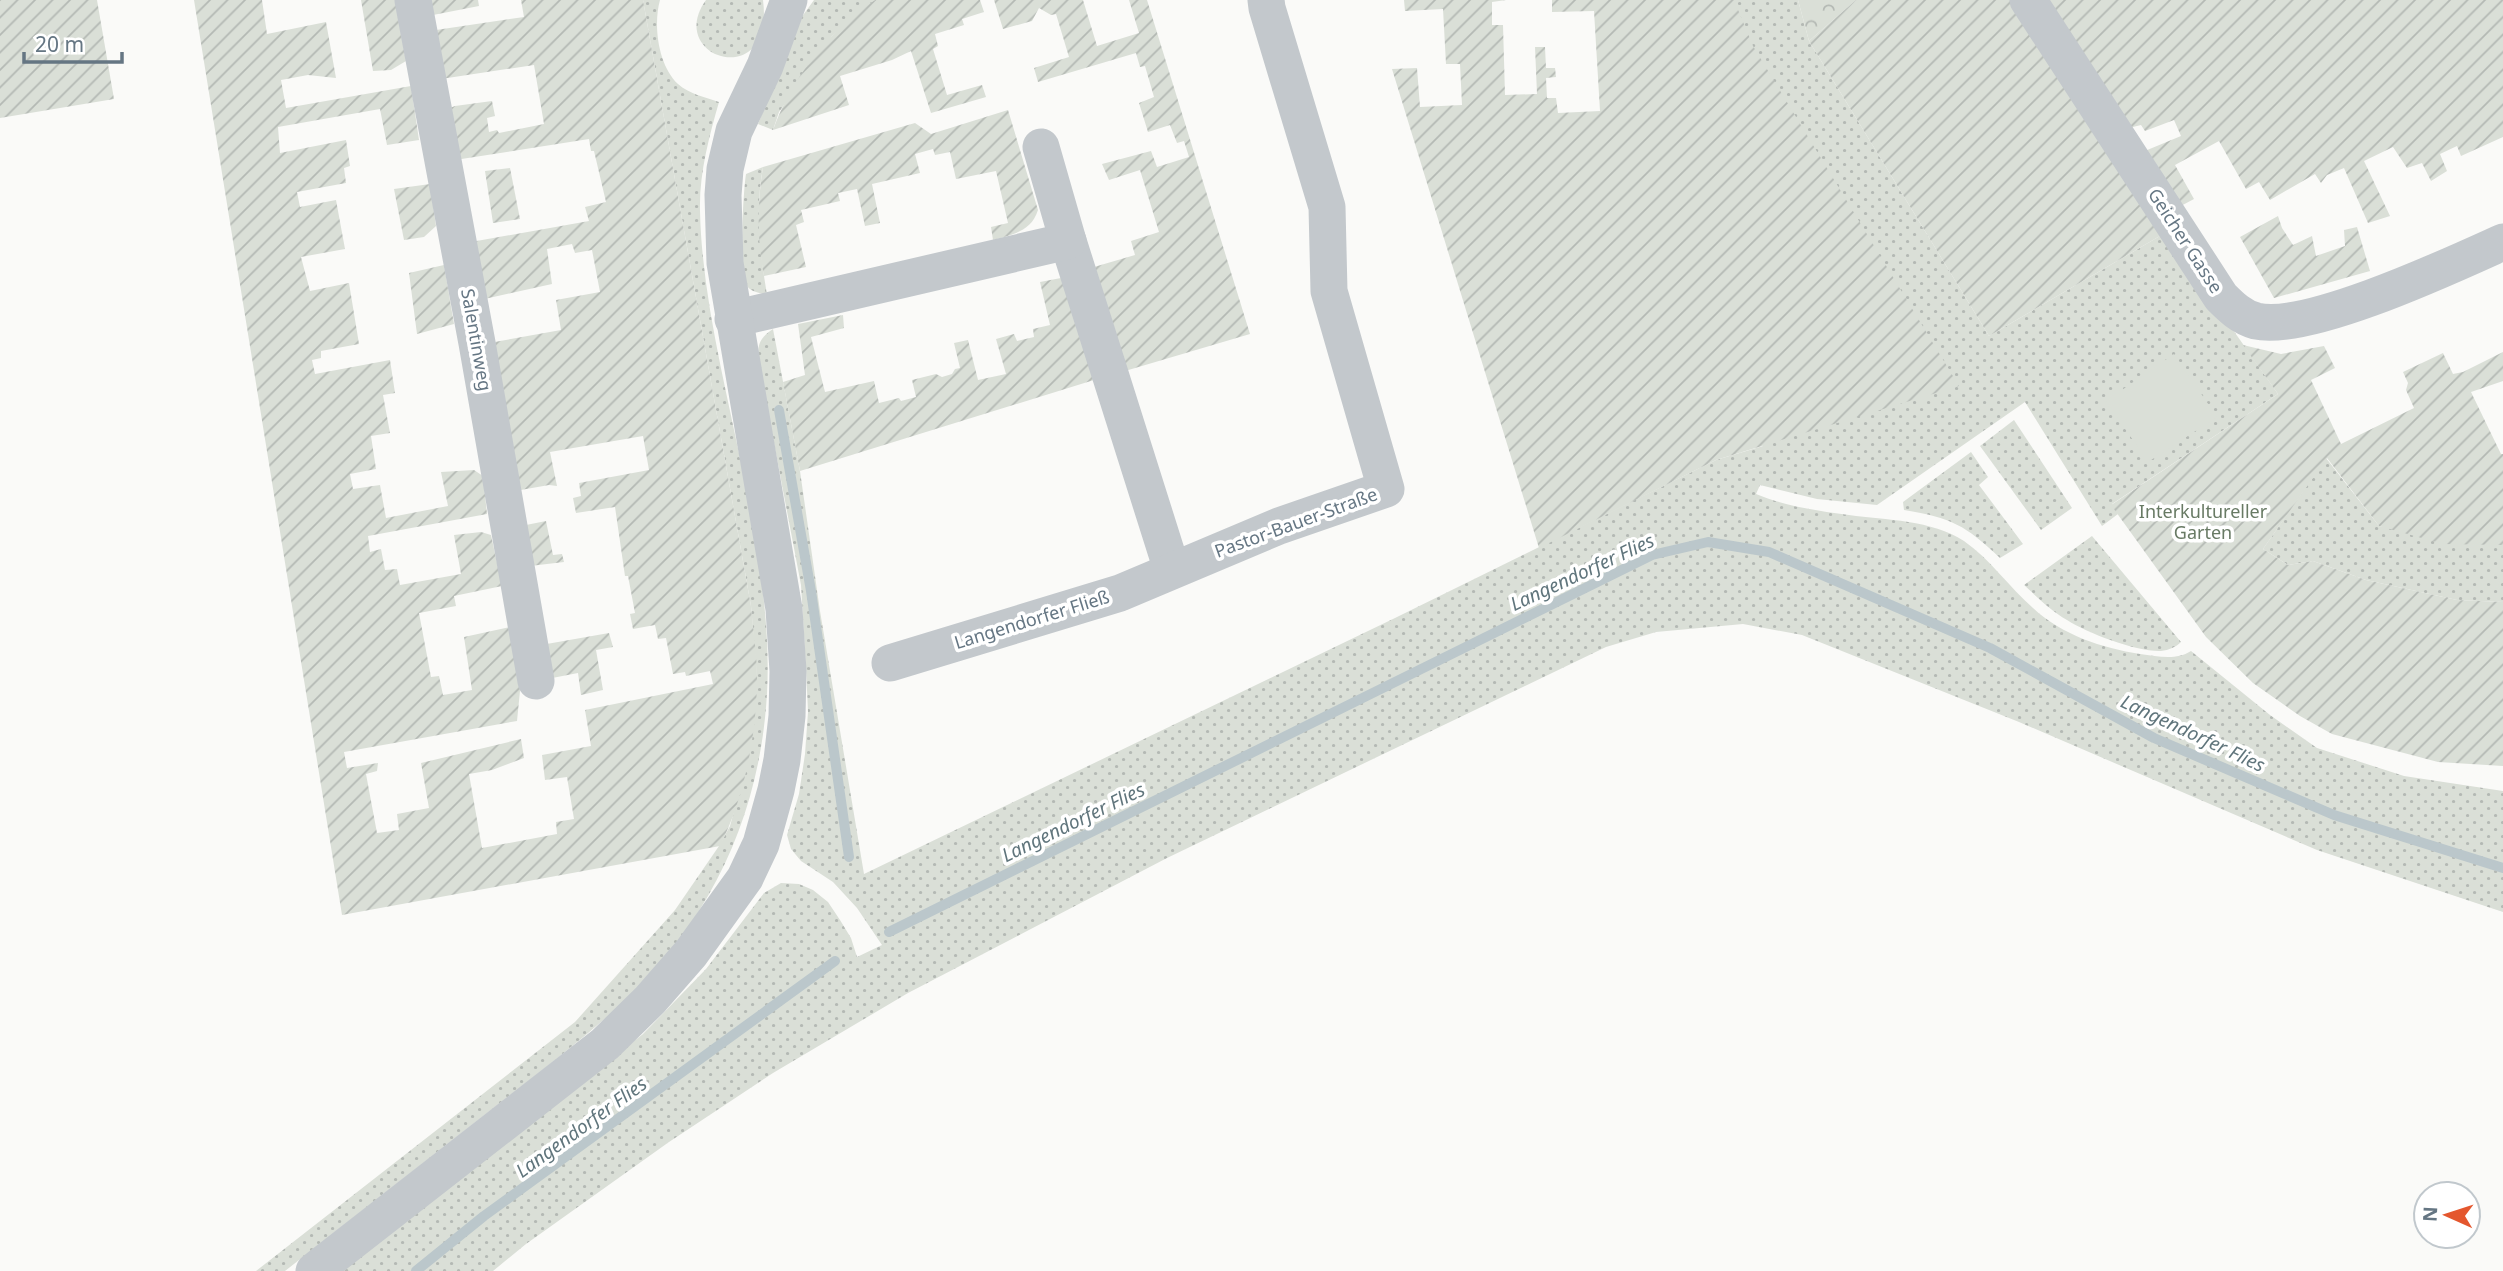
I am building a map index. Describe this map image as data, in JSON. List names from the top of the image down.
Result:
{
  "streets": {
    "street": [
      "Geicher Gasse",
      "Salentinweg",
      "Pastor-Bauer-Straße",
      "Langendorfer Fließ"
    ]
  },
  "crossings": [
    ["Pastor-Bauer-Straße", "Langendorfer Fließ"]
  ],
  "water": ["Langendorfer Flies"],
  "parks": ["Interkultureller Garten"],
  "scale_bar": "20 m",
  "north": "left"
}
